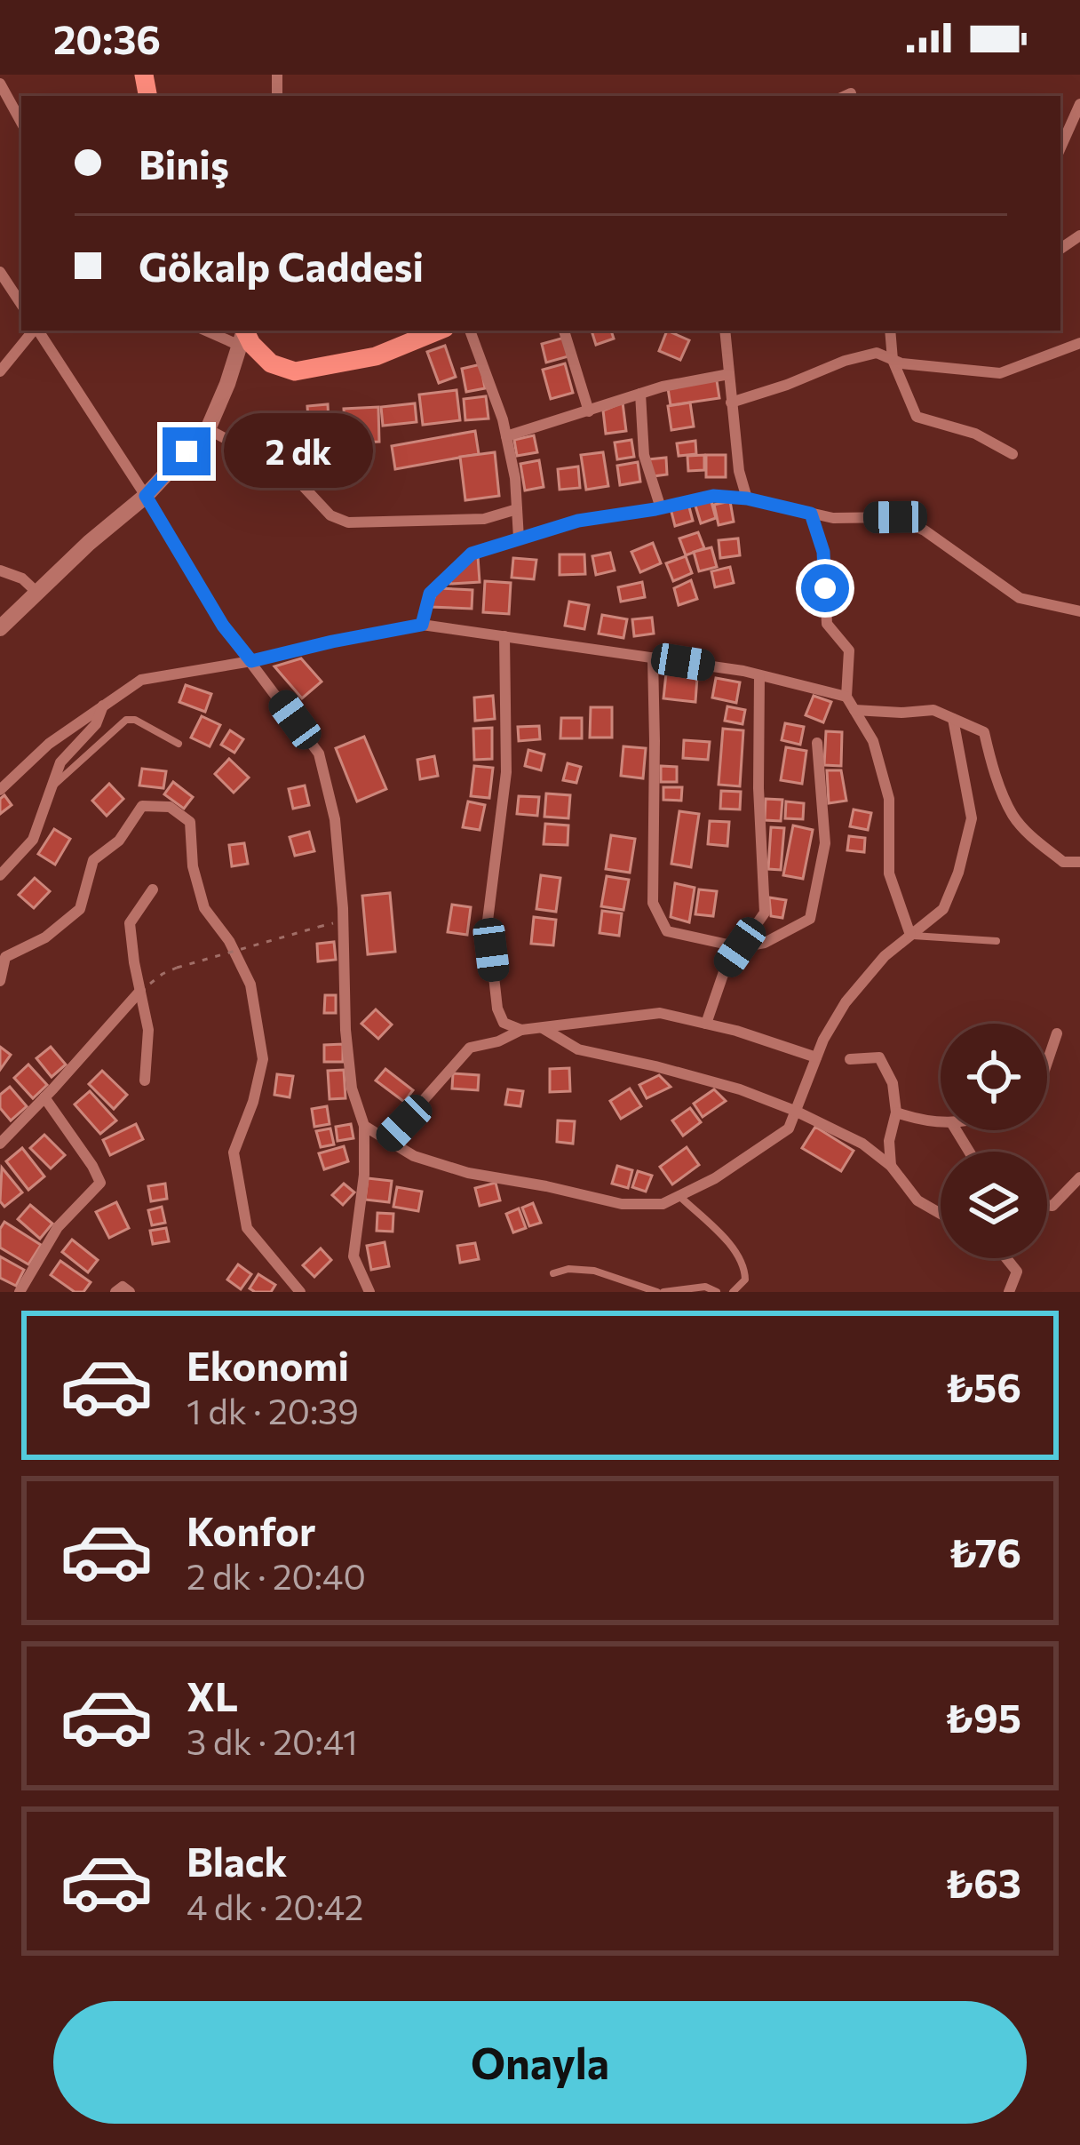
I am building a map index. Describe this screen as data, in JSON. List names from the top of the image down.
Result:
{
  "page": {
    "status": "20:36",
    "banner": ["Biniş", "Gökalp Caddesi"],
    "bubble": "2 dk",
    "list": [
      {
        "name": "Ekonomi",
        "note": "1 dk · 20:39",
        "value": "₺56"
      },
      {
        "name": "Konfor",
        "note": "2 dk · 20:40",
        "value": "₺76"
      },
      {
        "name": "XL",
        "note": "3 dk · 20:41",
        "value": "₺95"
      },
      {
        "name": "Black",
        "note": "4 dk · 20:42",
        "value": "₺63"
      }
    ],
    "buttons": "Onayla"
  }
}
